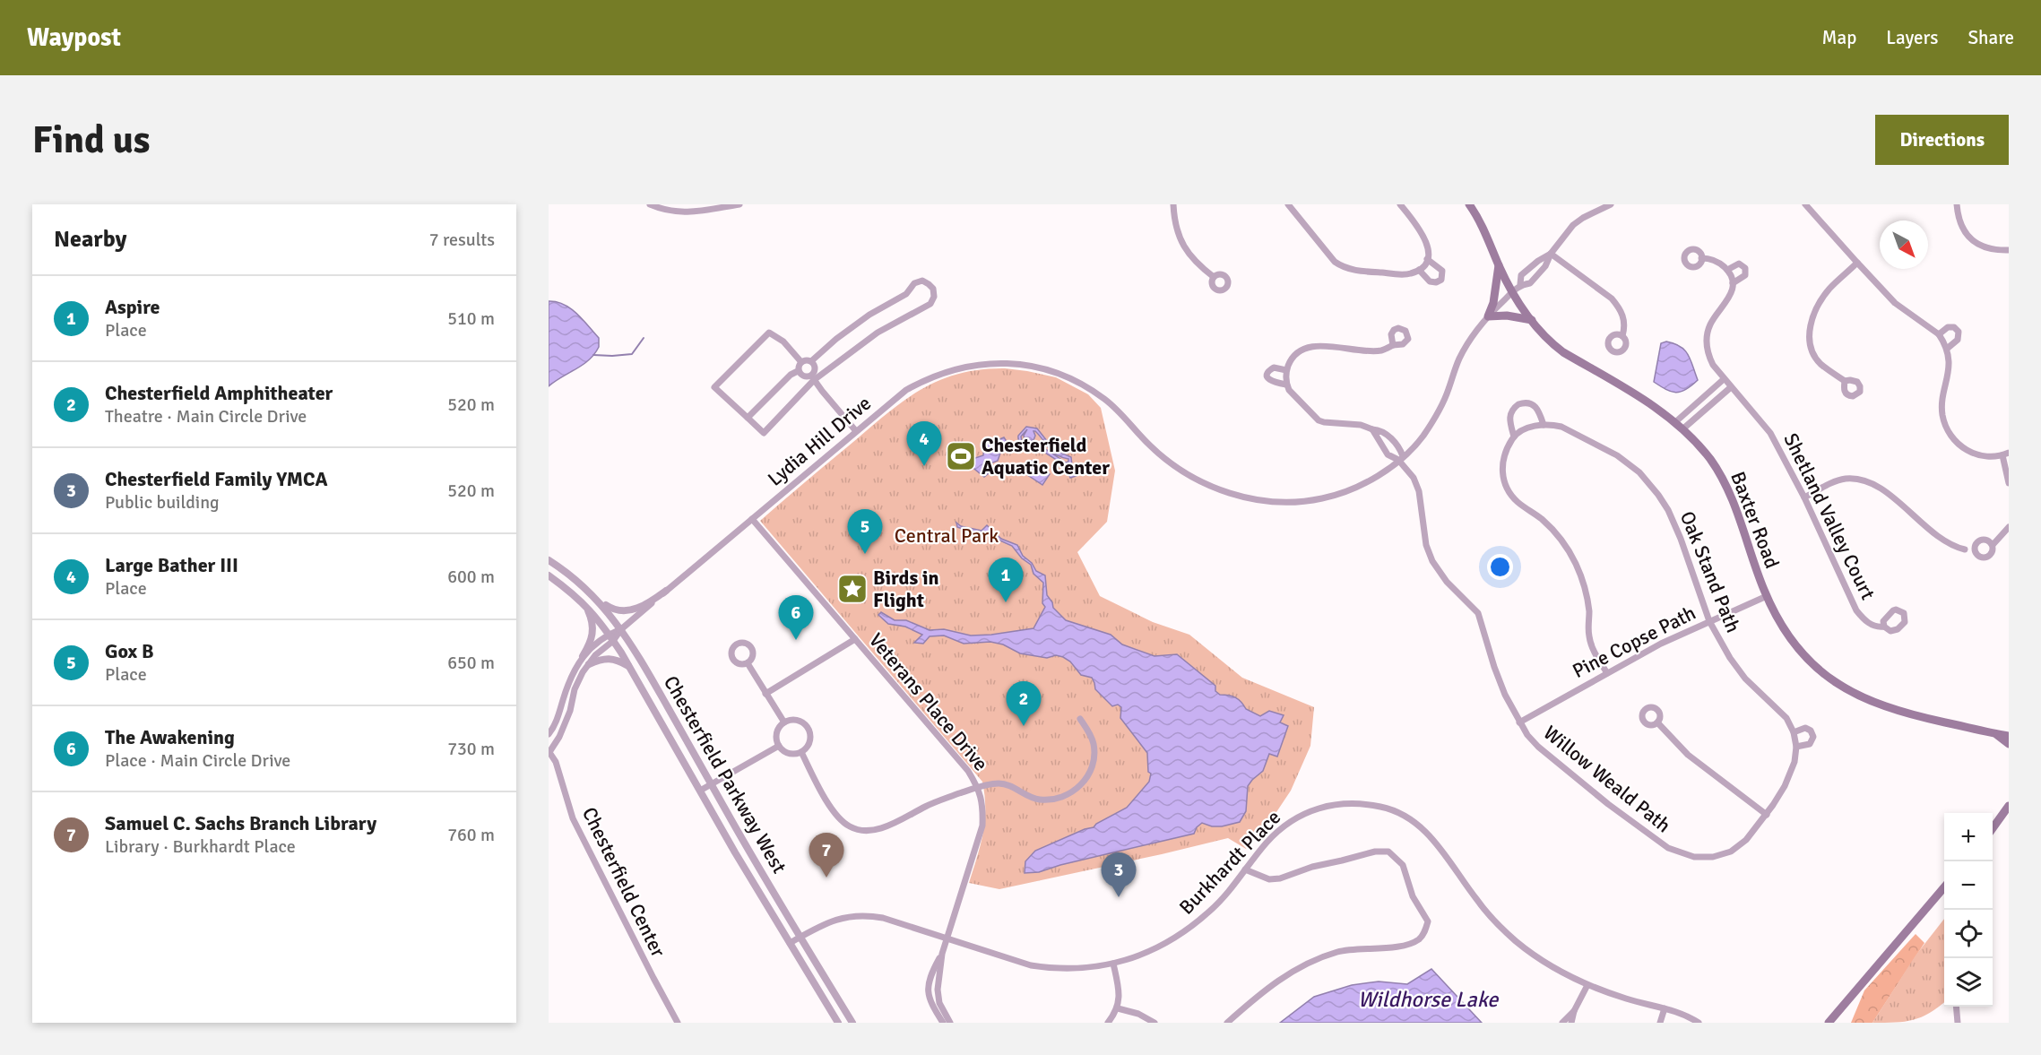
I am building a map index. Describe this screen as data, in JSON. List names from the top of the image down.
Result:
{
  "streets": {
    "main road": ["Baxter Road"],
    "street": [
      "Lydia Hill Drive",
      "Shetland Valley Court",
      "Oak Stand Path",
      "Pine Copse Path",
      "Veterans Place Drive",
      "Chesterfield Parkway West",
      "Willow Weald Path",
      "Burkhardt Place",
      "Chesterfield Center"
    ]
  },
  "crossings": [
    ["Lydia Hill Drive", "Baxter Road"],
    ["Lydia Hill Drive", "Veterans Place Drive"],
    ["Lydia Hill Drive", "Chesterfield Parkway West"],
    ["Lydia Hill Drive", "Willow Weald Path"],
    ["Lydia Hill Drive", "Chesterfield Center"],
    ["Baxter Road", "Pine Copse Path"],
    ["Oak Stand Path", "Pine Copse Path"],
    ["Oak Stand Path", "Willow Weald Path"],
    ["Pine Copse Path", "Willow Weald Path"],
    ["Veterans Place Drive", "Burkhardt Place"],
    ["Chesterfield Parkway West", "Burkhardt Place"],
    ["Chesterfield Parkway West", "Chesterfield Center"]
  ],
  "water": ["Wildhorse Lake"],
  "parks": ["Central Park"],
  "places": {
    "sports": ["Chesterfield Aquatic Center"],
    "place": ["Birds in Flight"]
  },
  "north": "bottom right",
  "page": {
    "header": "Waypost",
    "nav": ["Map", "Layers", "Share"],
    "buttons": "Directions",
    "title": "Find us",
    "heading": ["Nearby", "7 results"],
    "list": [
      {
        "mark": "1",
        "name": "Aspire",
        "note": "Place",
        "value": "510 m"
      },
      {
        "mark": "2",
        "name": "Chesterfield Amphitheater",
        "note": "Theatre · Main Circle Drive",
        "value": "520 m"
      },
      {
        "mark": "3",
        "name": "Chesterfield Family YMCA",
        "note": "Public building",
        "value": "520 m"
      },
      {
        "mark": "4",
        "name": "Large Bather III",
        "note": "Place",
        "value": "600 m"
      },
      {
        "mark": "5",
        "name": "Gox B",
        "note": "Place",
        "value": "650 m"
      },
      {
        "mark": "6",
        "name": "The Awakening",
        "note": "Place · Main Circle Drive",
        "value": "730 m"
      },
      {
        "mark": "7",
        "name": "Samuel C. Sachs Branch Library",
        "note": "Library · Burkhardt Place",
        "value": "760 m"
      }
    ],
    "pins": [
      "4",
      "5",
      "1",
      "6",
      "2",
      "7",
      "3"
    ],
    "map_buttons": ["+", "−"]
  }
}
